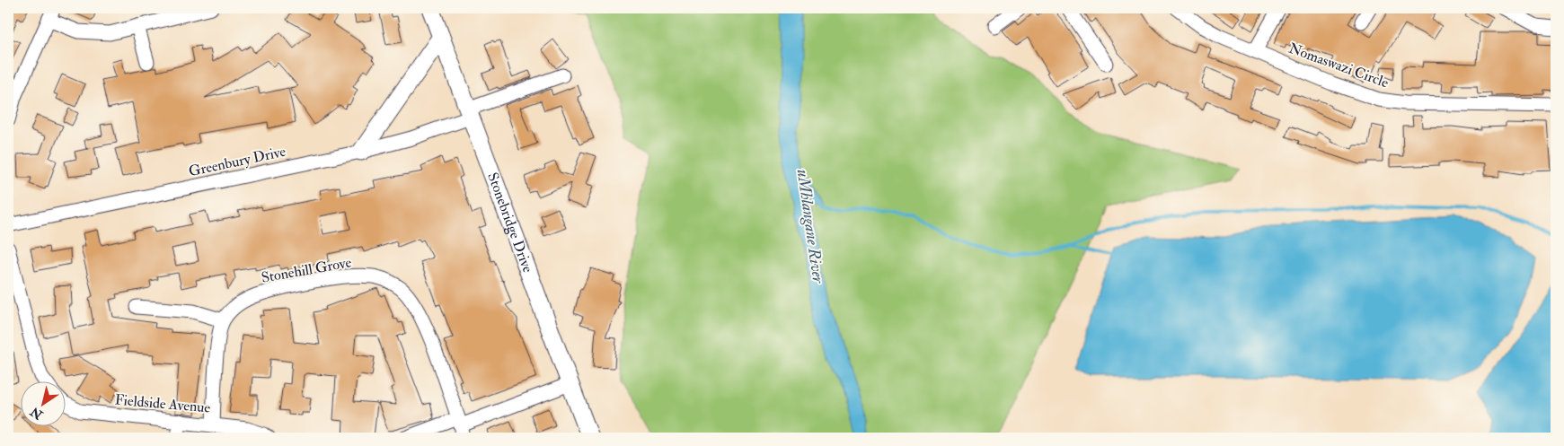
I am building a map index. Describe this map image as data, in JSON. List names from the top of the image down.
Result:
{
  "streets": {
    "street": [
      "Nomaswazi Circle",
      "Greenbury Drive",
      "Stonebridge Drive",
      "Stonehill Grove",
      "Fieldside Avenue"
    ]
  },
  "crossings": [
    ["Greenbury Drive", "Stonebridge Drive"]
  ],
  "water": ["uMhlangane River"],
  "north": "bottom left"
}
